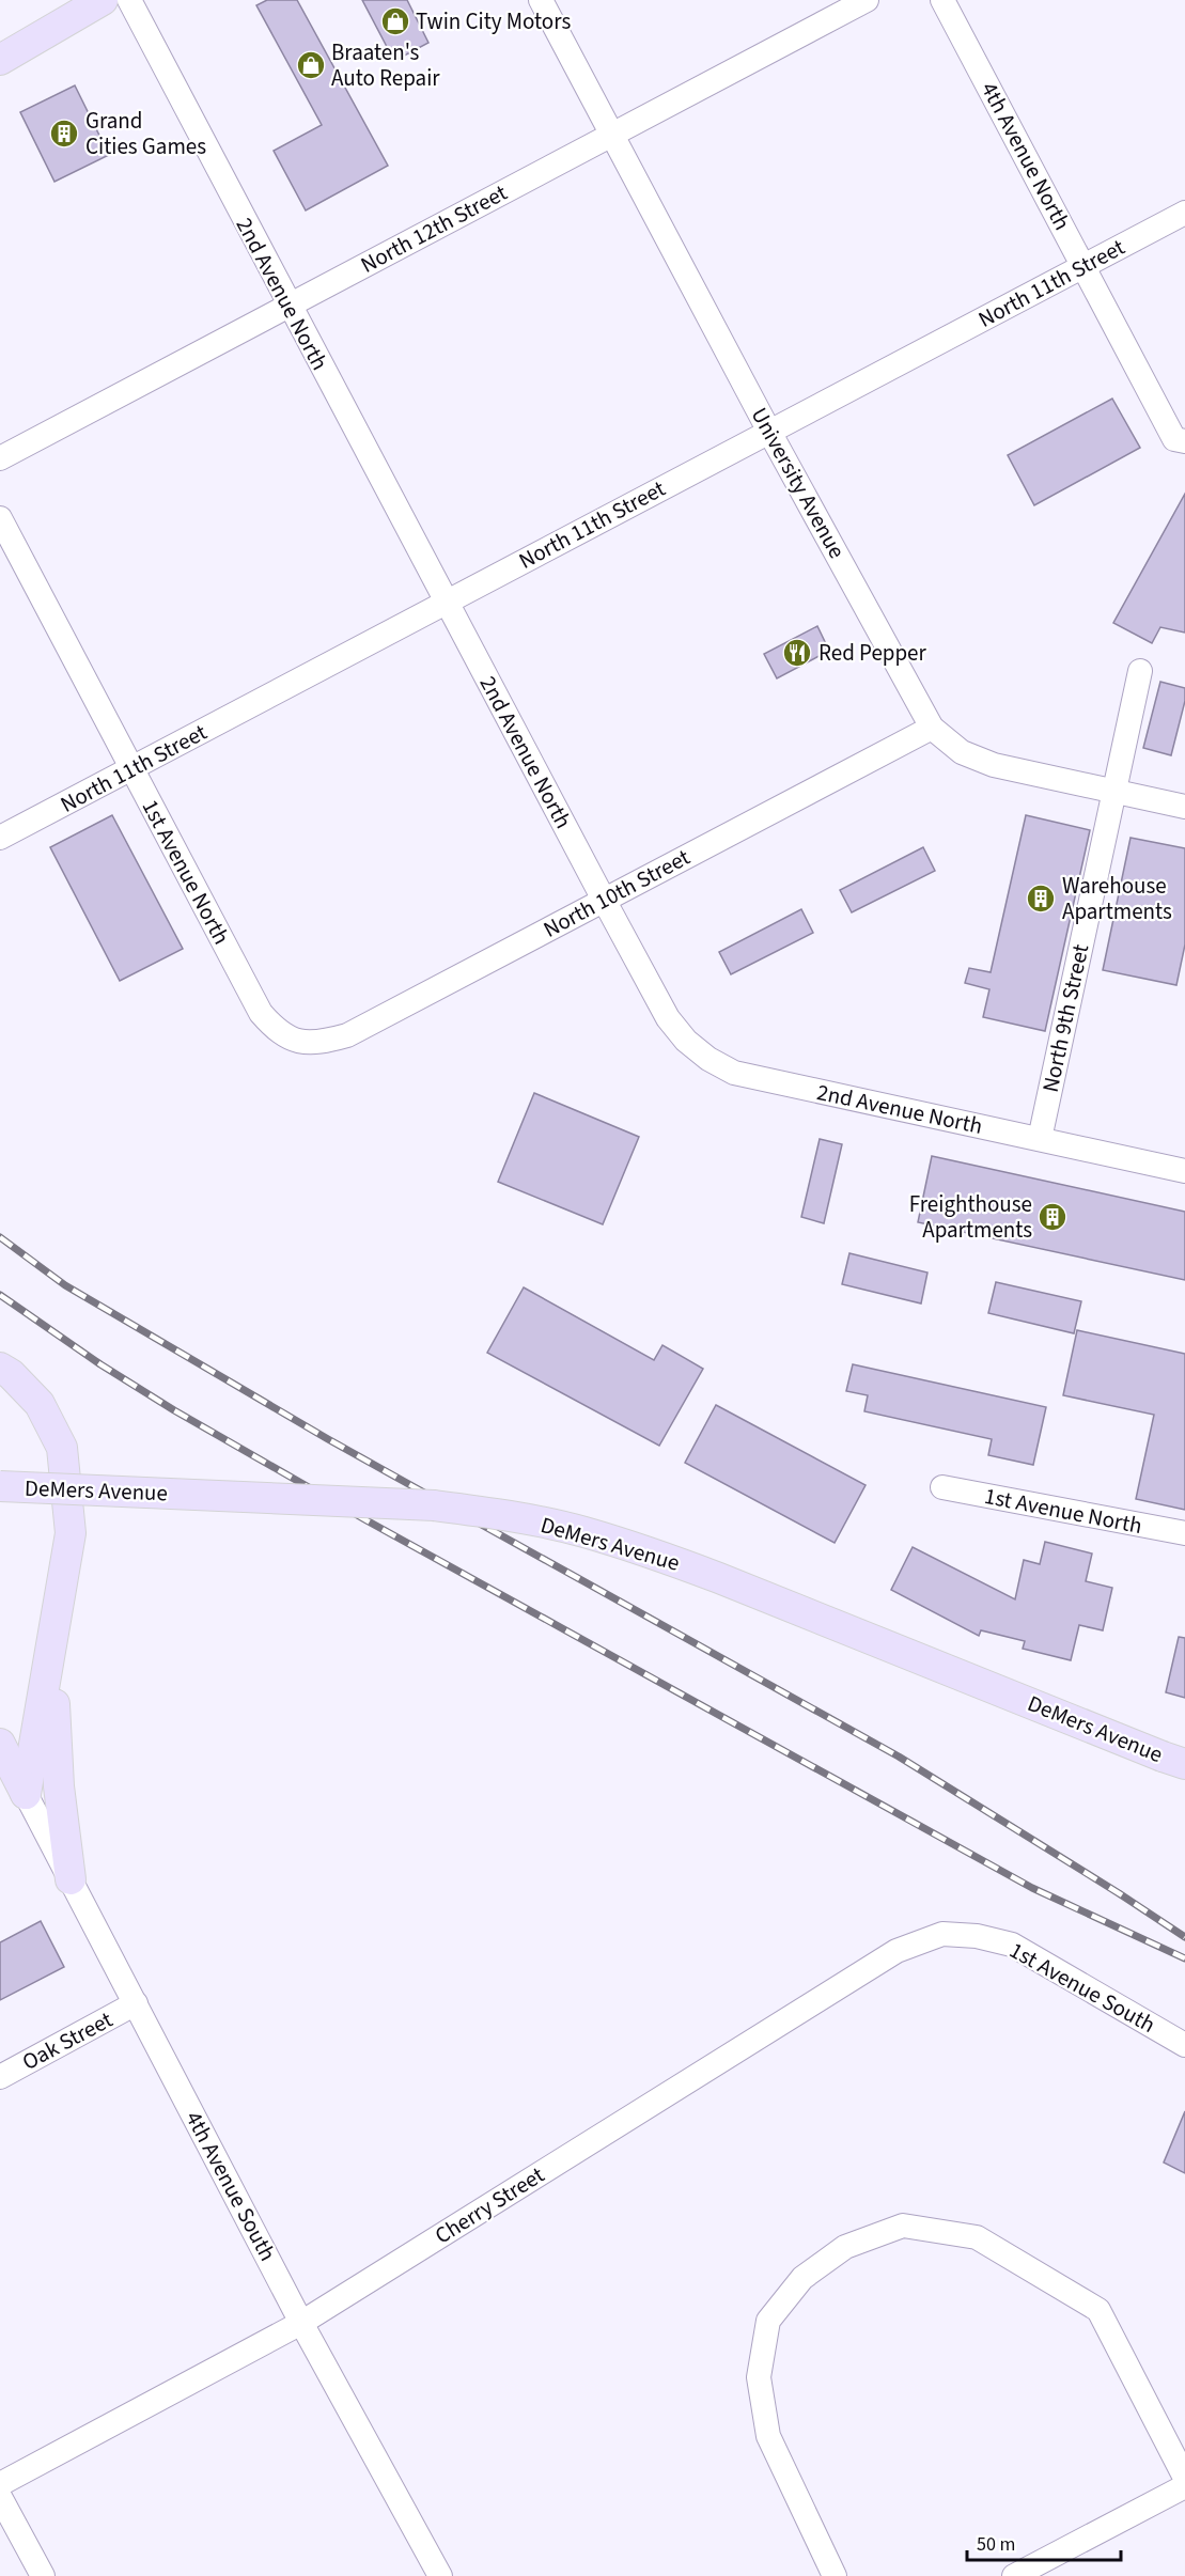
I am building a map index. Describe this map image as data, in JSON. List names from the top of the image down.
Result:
{
  "streets": {
    "main road": ["DeMers Avenue"],
    "street": [
      "4th Avenue North",
      "North 12th Street",
      "North 11th Street",
      "2nd Avenue North",
      "University Avenue",
      "1st Avenue North",
      "North 10th Street",
      "North 9th Street",
      "1st Avenue South",
      "Oak Street",
      "4th Avenue South",
      "Cherry Street"
    ]
  },
  "crossings": [
    ["4th Avenue North", "North 11th Street"],
    ["North 12th Street", "2nd Avenue North"],
    ["North 12th Street", "University Avenue"],
    ["North 11th Street", "2nd Avenue North"],
    ["North 11th Street", "University Avenue"],
    ["North 11th Street", "1st Avenue North"],
    ["2nd Avenue North", "North 10th Street"],
    ["2nd Avenue North", "North 9th Street"],
    ["University Avenue", "North 10th Street"],
    ["University Avenue", "North 9th Street"],
    ["1st Avenue North", "North 10th Street"],
    ["1st Avenue South", "Cherry Street"],
    ["Oak Street", "4th Avenue South"],
    ["4th Avenue South", "Cherry Street"]
  ],
  "places": {
    "shop": ["Twin City Motors", "Braaten's Auto Repair"],
    "building": ["Grand Cities Games", "Warehouse Apartments", "Freighthouse Apartments"],
    "restaurant": ["Red Pepper"]
  },
  "scale_bar": "50 m"
}
